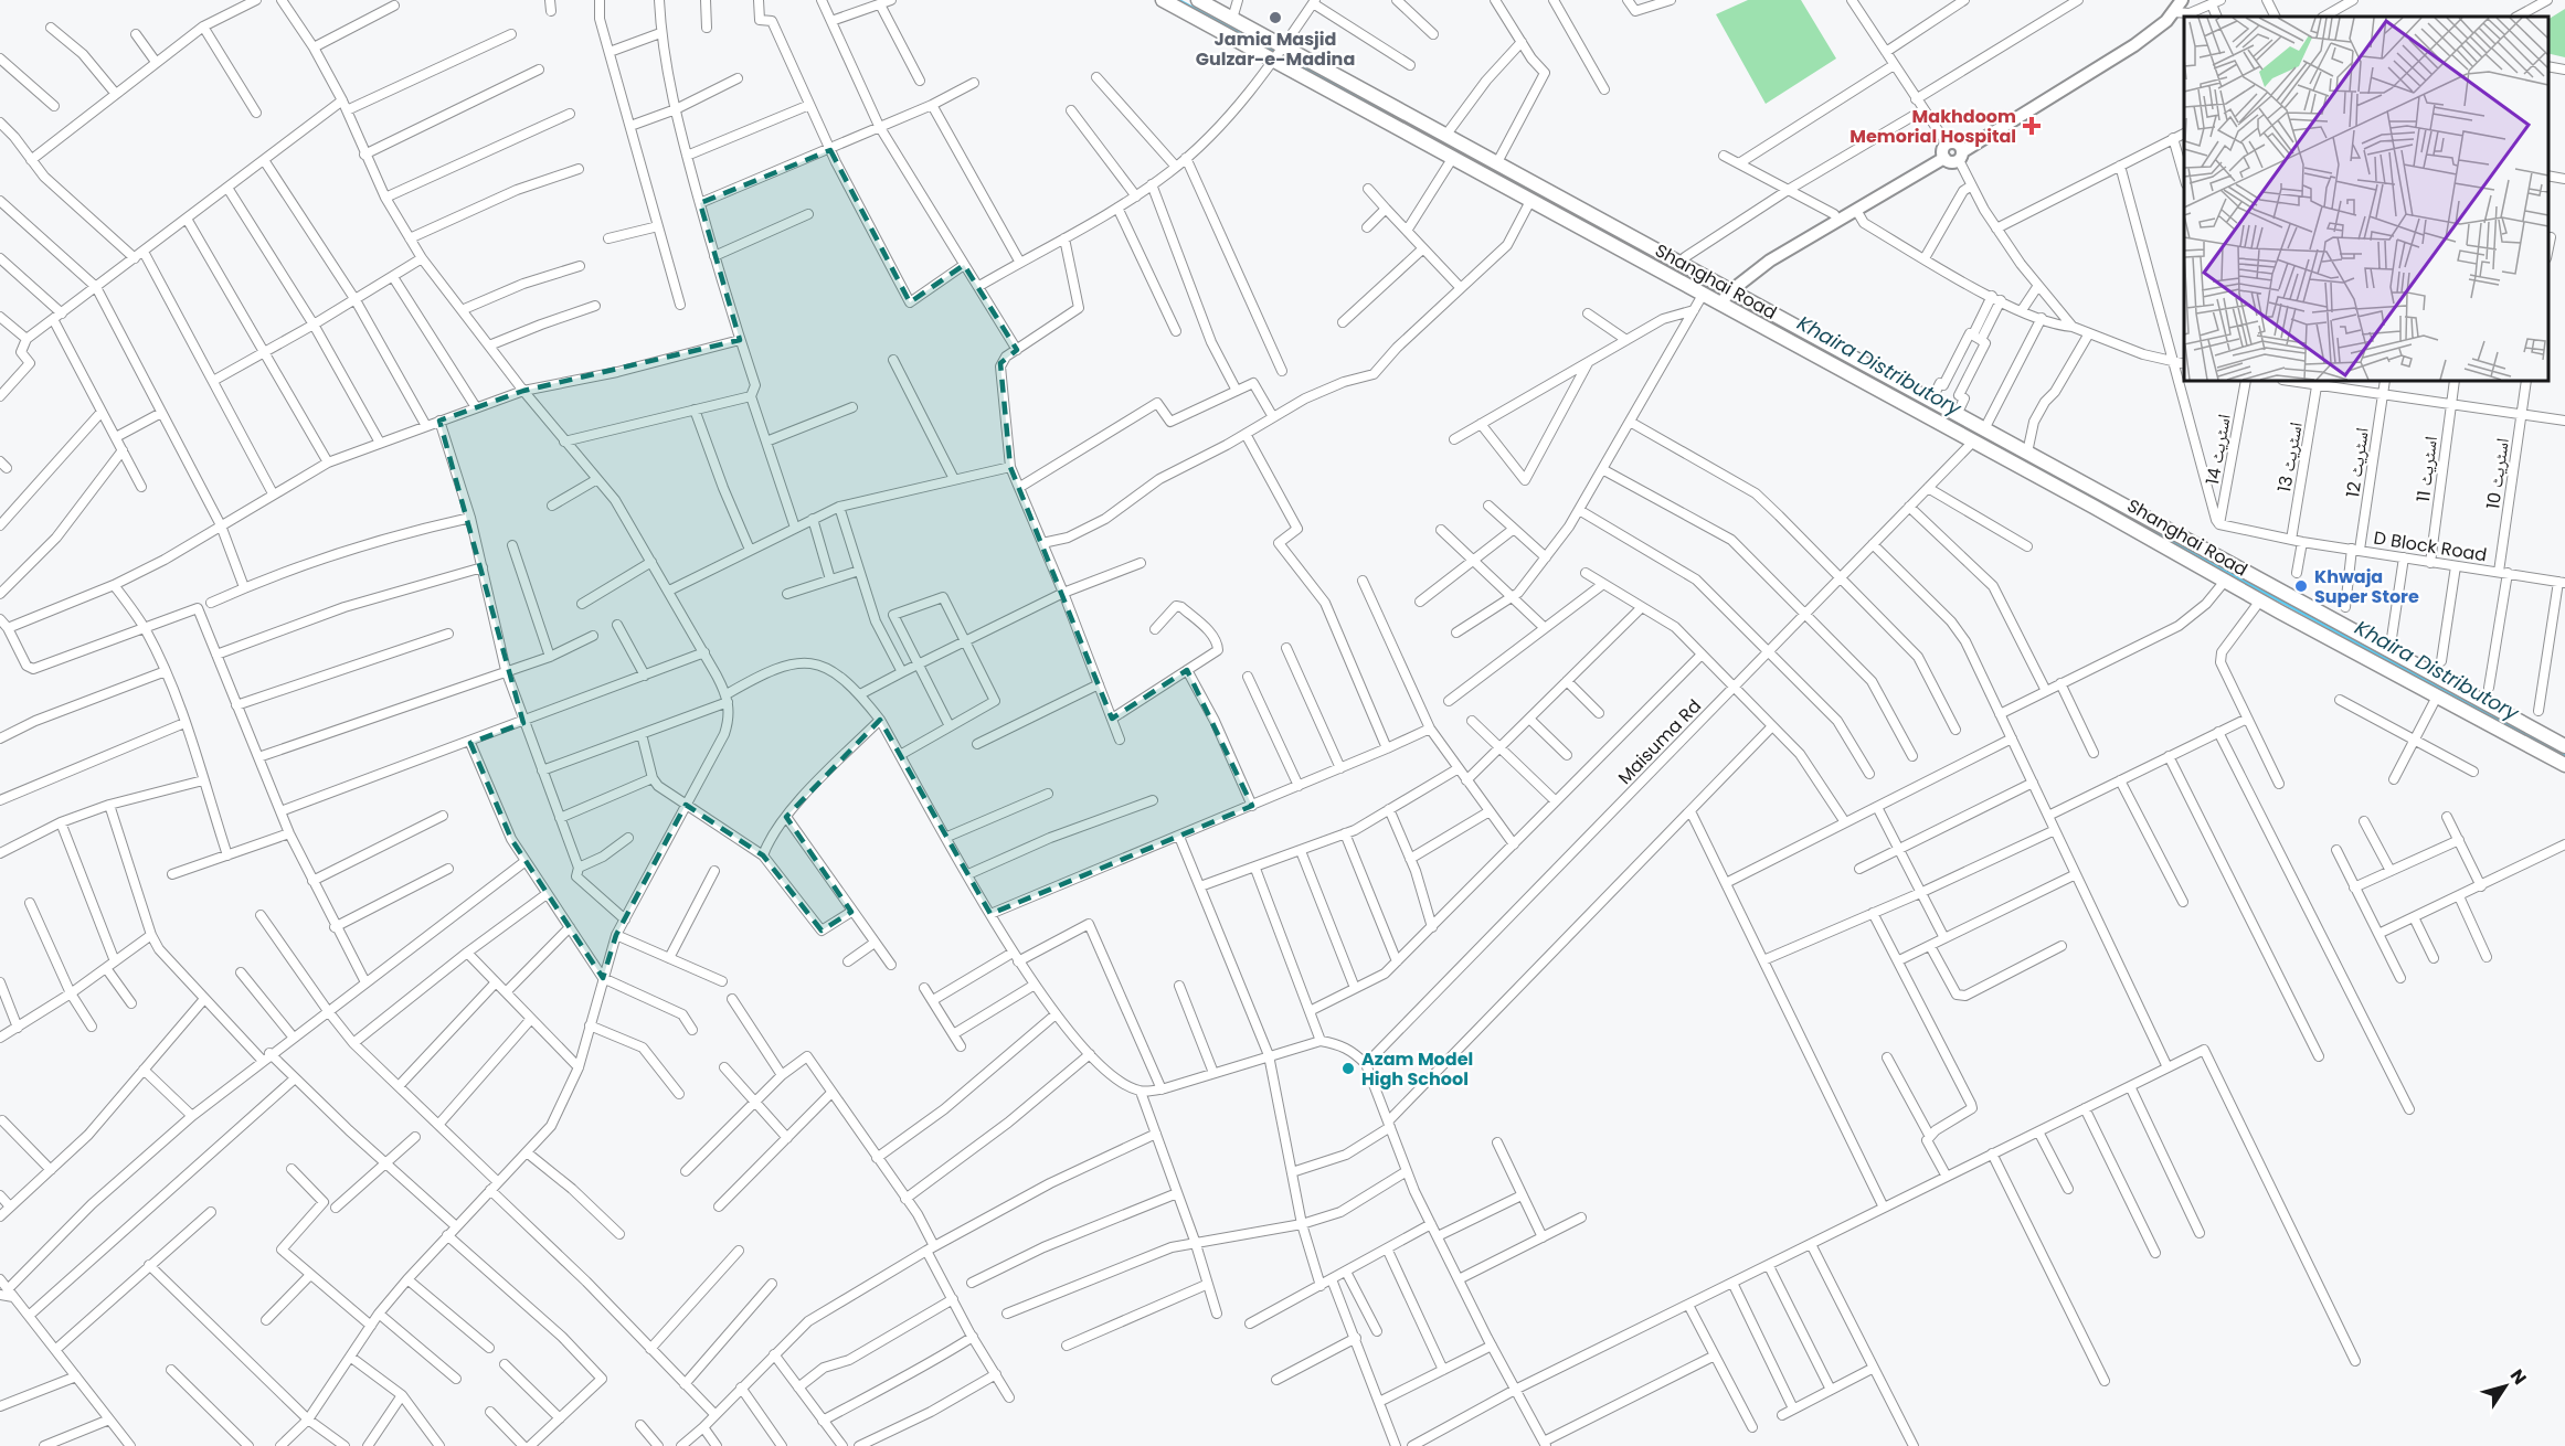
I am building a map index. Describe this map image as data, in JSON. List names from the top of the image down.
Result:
{
  "streets": {
    "main road": ["Shanghai Road"],
    "street": [
      "اسٹریٹ 14",
      "اسٹریٹ 13",
      "اسٹریٹ 12",
      "اسٹریٹ 11",
      "اسٹریٹ 10",
      "D Block Road",
      "Maisuma Rd"
    ]
  },
  "crossings": [
    ["Shanghai Road", "Maisuma Rd"],
    ["اسٹریٹ 14", "D Block Road"],
    ["اسٹریٹ 13", "D Block Road"],
    ["اسٹریٹ 12", "D Block Road"],
    ["اسٹریٹ 11", "D Block Road"],
    ["اسٹریٹ 10", "D Block Road"]
  ],
  "water": ["Khaira Distributory"],
  "places": {
    "other": ["Jamia Masjid Gulzar-e-Madina", "Khwaja Super Store", "Azam Model High School"],
    "health": ["Makhdoom Memorial Hospital"]
  },
  "north": "top right"
}
